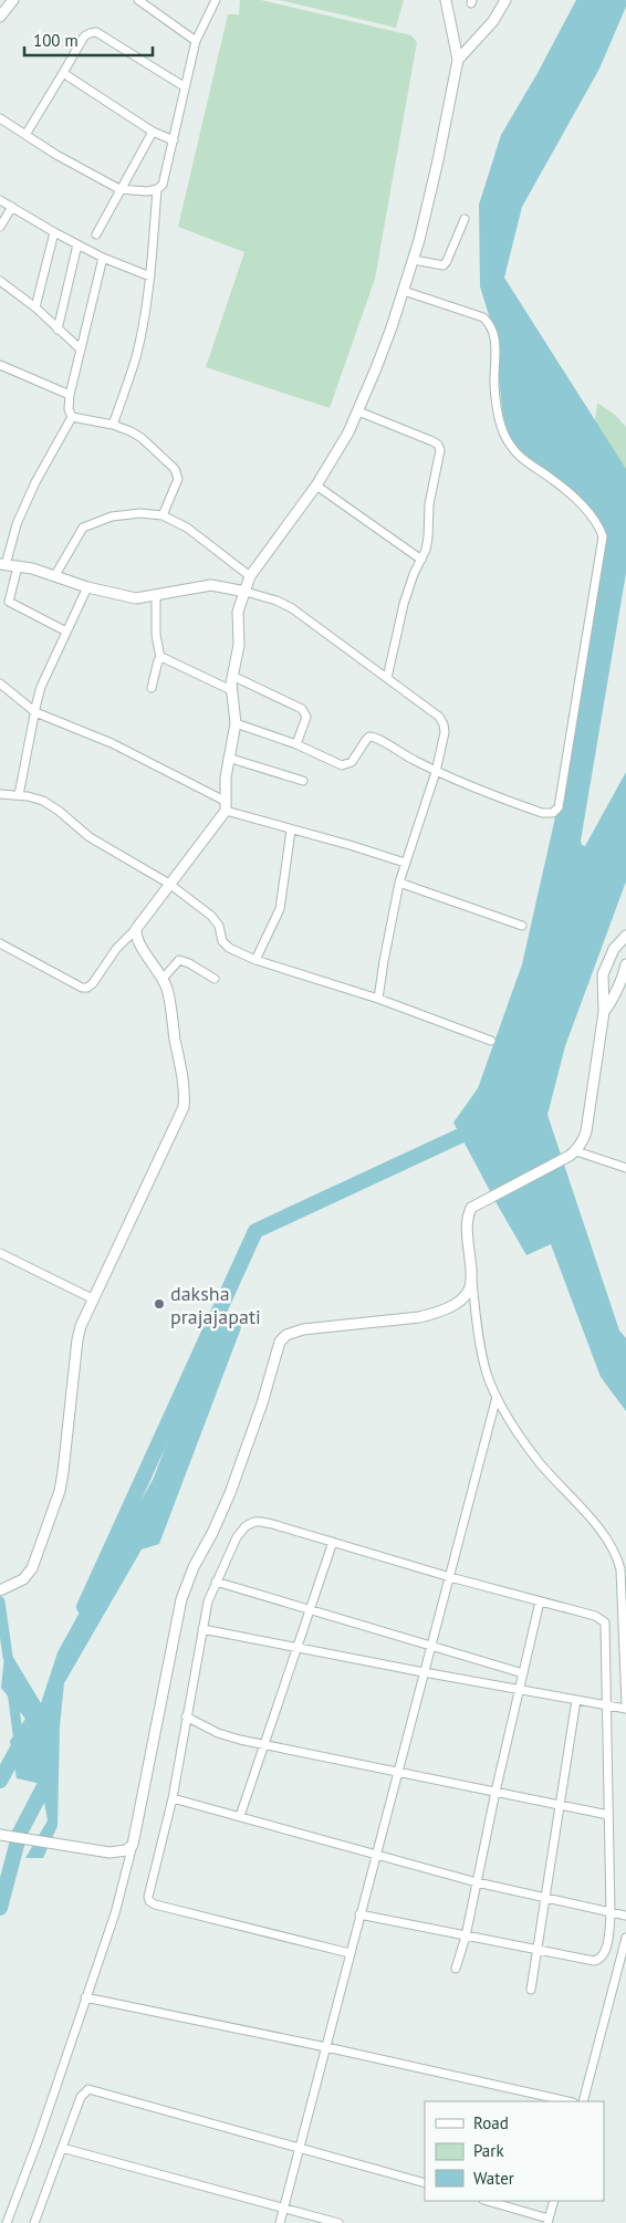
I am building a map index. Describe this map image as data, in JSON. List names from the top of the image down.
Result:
{
  "places": ["daksha prajajapati"],
  "legend": ["Road", "Park", "Water"],
  "scale_bar": "100 m"
}
